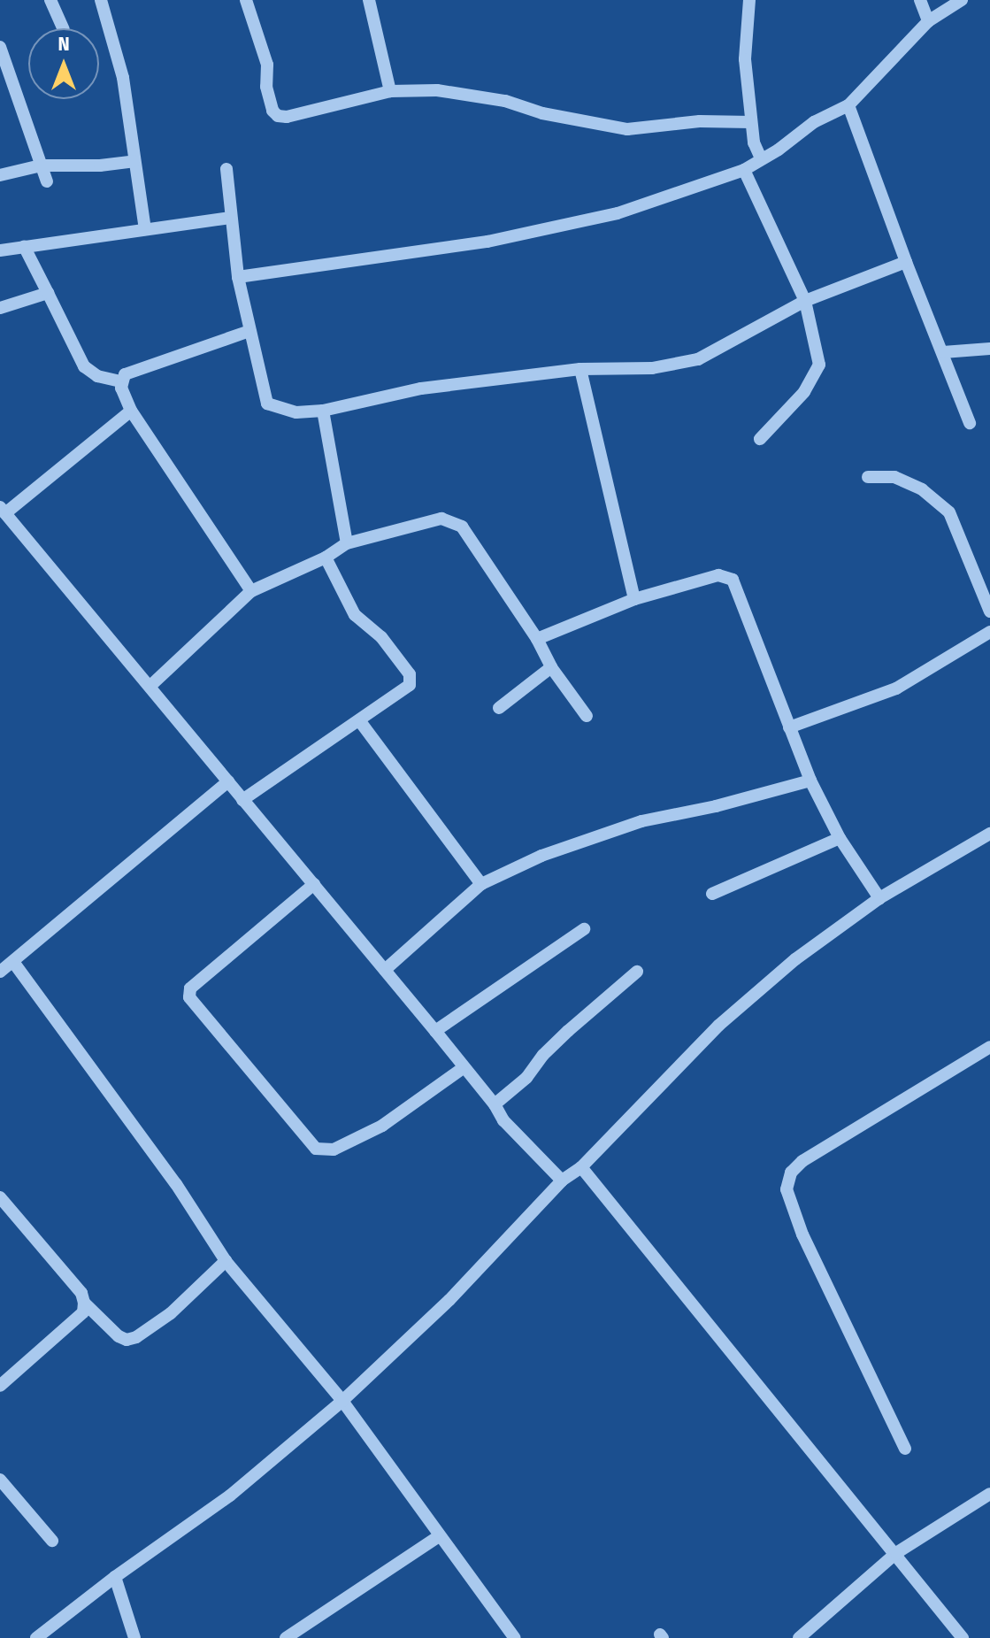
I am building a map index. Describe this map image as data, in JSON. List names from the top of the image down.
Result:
{
  "north": "top"
}
